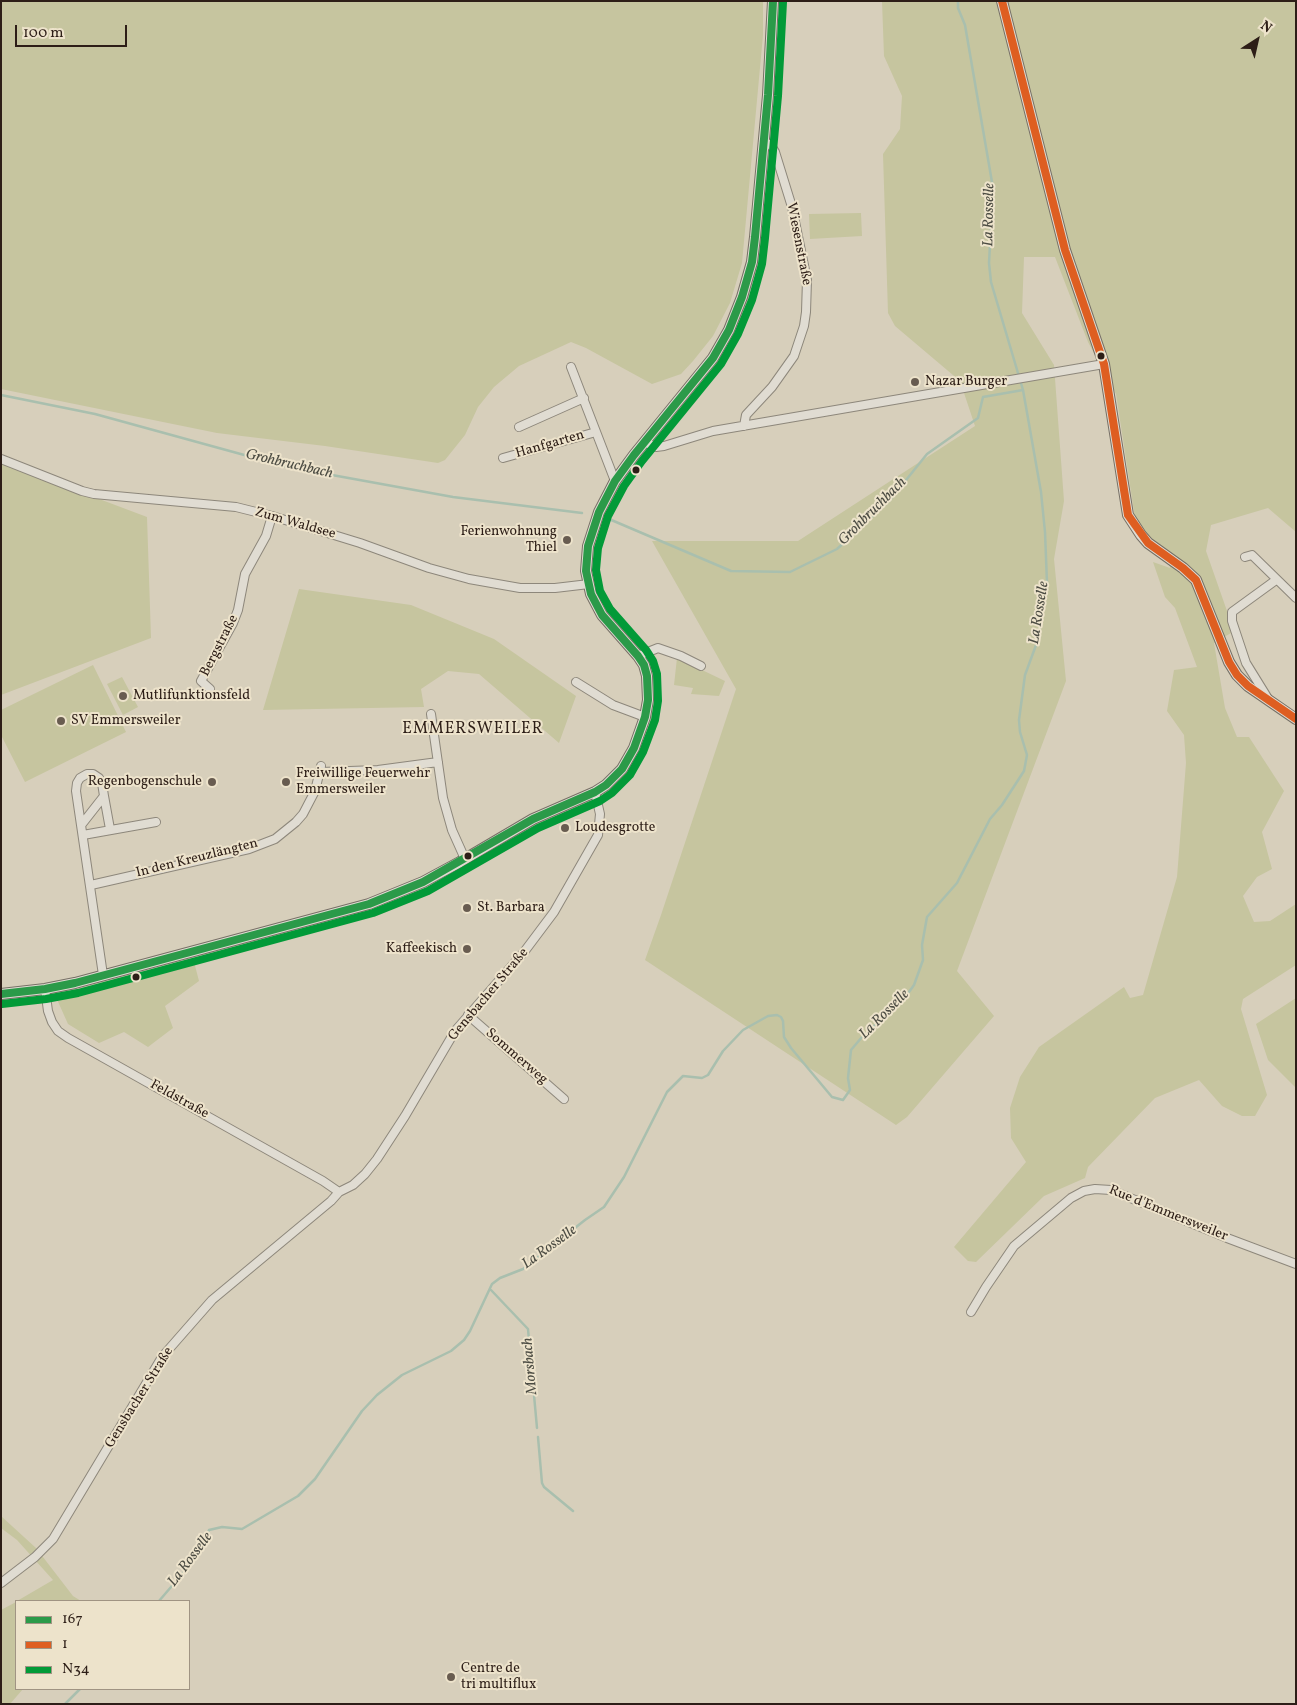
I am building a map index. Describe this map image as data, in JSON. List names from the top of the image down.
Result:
{
  "streets": {
    "street": [
      "Wiesenstraße",
      "Hanfgarten",
      "Zum Waldsee",
      "Bergstraße",
      "In den Kreuzlängten",
      "Gensbacher Straße",
      "Sommerweg",
      "Feldstraße",
      "Rue d'Emmersweiler"
    ]
  },
  "crossings": [
    ["Zum Waldsee", "Bergstraße"],
    ["Gensbacher Straße", "Sommerweg"],
    ["Gensbacher Straße", "Feldstraße"]
  ],
  "districts": ["EMMERSWEILER"],
  "water": ["La Rosselle", "Grohbruchbach", "Morsbach"],
  "places": [
    "Nazar Burger",
    "Ferienwohnung Thiel",
    "Mutlifunktionsfeld",
    "SV Emmersweiler",
    "Regenbogenschule",
    "Freiwillige Feuerwehr Emmersweiler",
    "Loudesgrotte",
    "St. Barbara",
    "Kaffeekisch",
    "Centre de tri multiflux"
  ],
  "lines": ["transit line 167", "transit line 1", "transit line N34"],
  "legend": ["167", "1", "N34"],
  "scale_bar": "100 m",
  "north": "top right"
}
